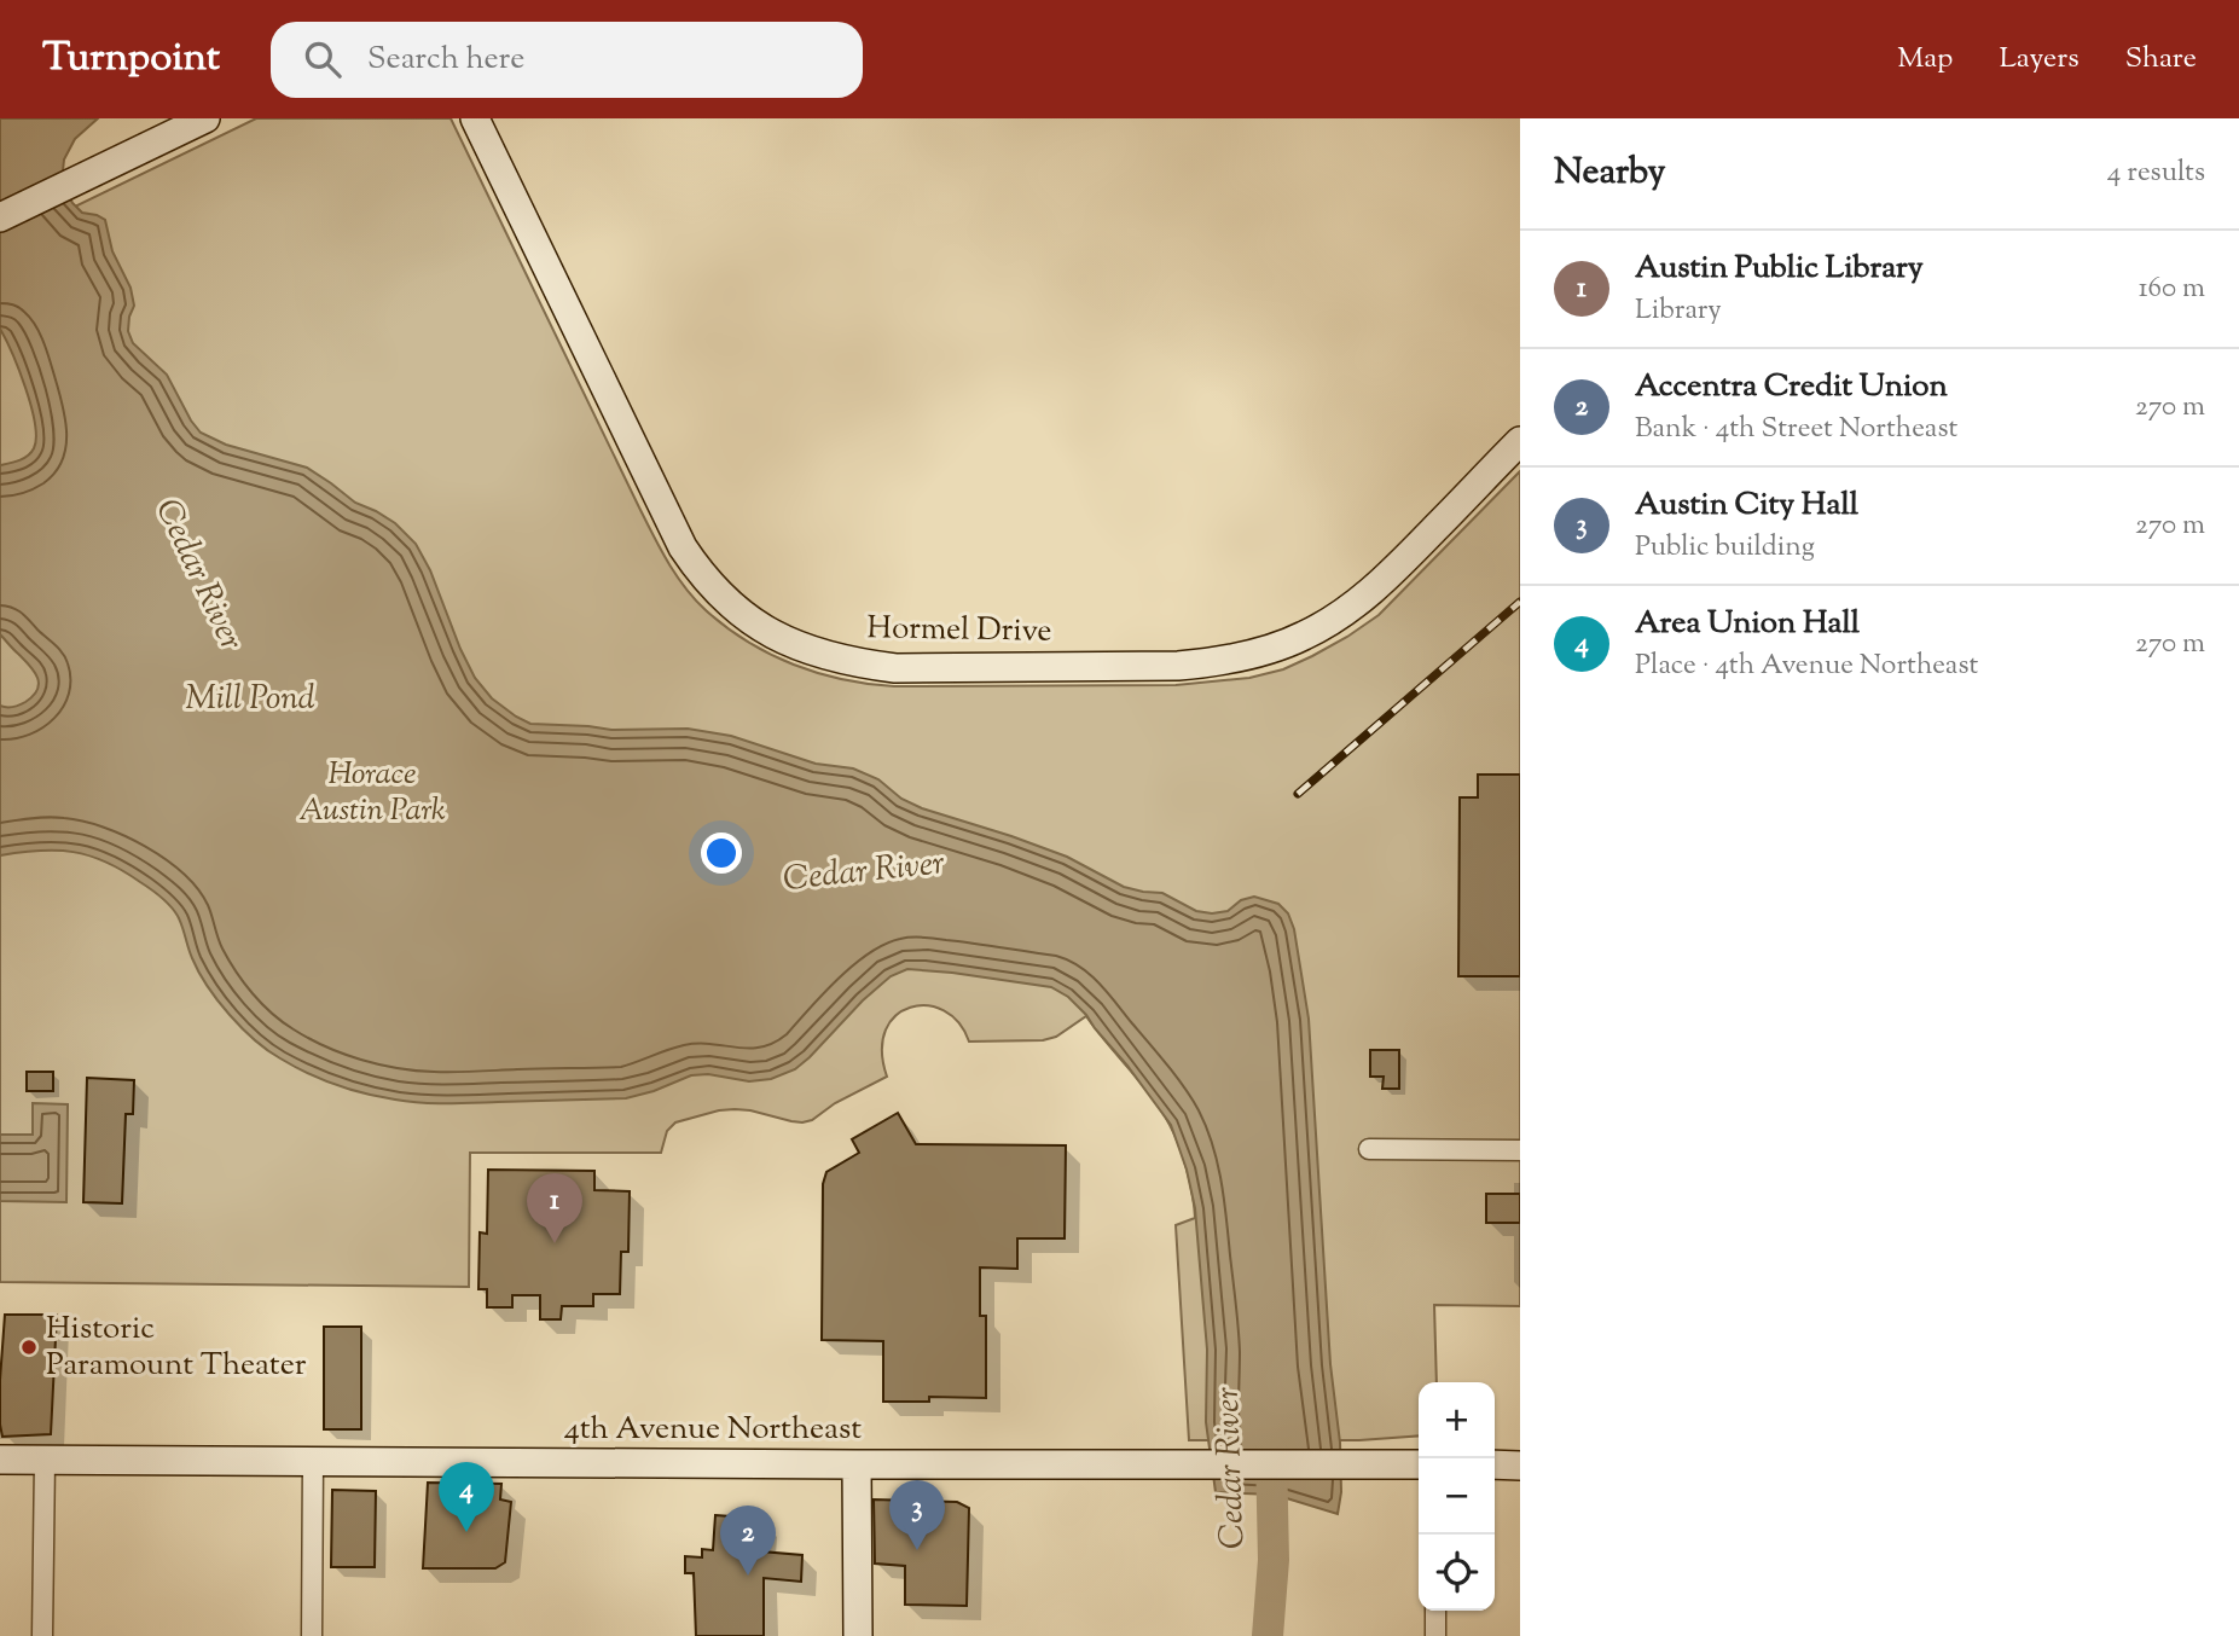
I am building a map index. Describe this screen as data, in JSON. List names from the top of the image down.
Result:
{
  "streets": {
    "street": ["Hormel Drive", "4th Avenue Northeast"]
  },
  "water": ["Cedar River", "Mill Pond"],
  "parks": ["Horace Austin Park"],
  "places": ["Historic Paramount Theater"],
  "page": {
    "header": "Turnpoint",
    "search": "Search here",
    "nav": ["Map", "Layers", "Share"],
    "heading": ["Nearby", "4 results"],
    "list": [
      {
        "mark": "1",
        "name": "Austin Public Library",
        "note": "Library",
        "value": "160 m"
      },
      {
        "mark": "2",
        "name": "Accentra Credit Union",
        "note": "Bank · 4th Street Northeast",
        "value": "270 m"
      },
      {
        "mark": "3",
        "name": "Austin City Hall",
        "note": "Public building",
        "value": "270 m"
      },
      {
        "mark": "4",
        "name": "Area Union Hall",
        "note": "Place · 4th Avenue Northeast",
        "value": "270 m"
      }
    ],
    "pins": [
      "1",
      "4",
      "3",
      "2"
    ],
    "map_buttons": ["+", "−"]
  }
}
